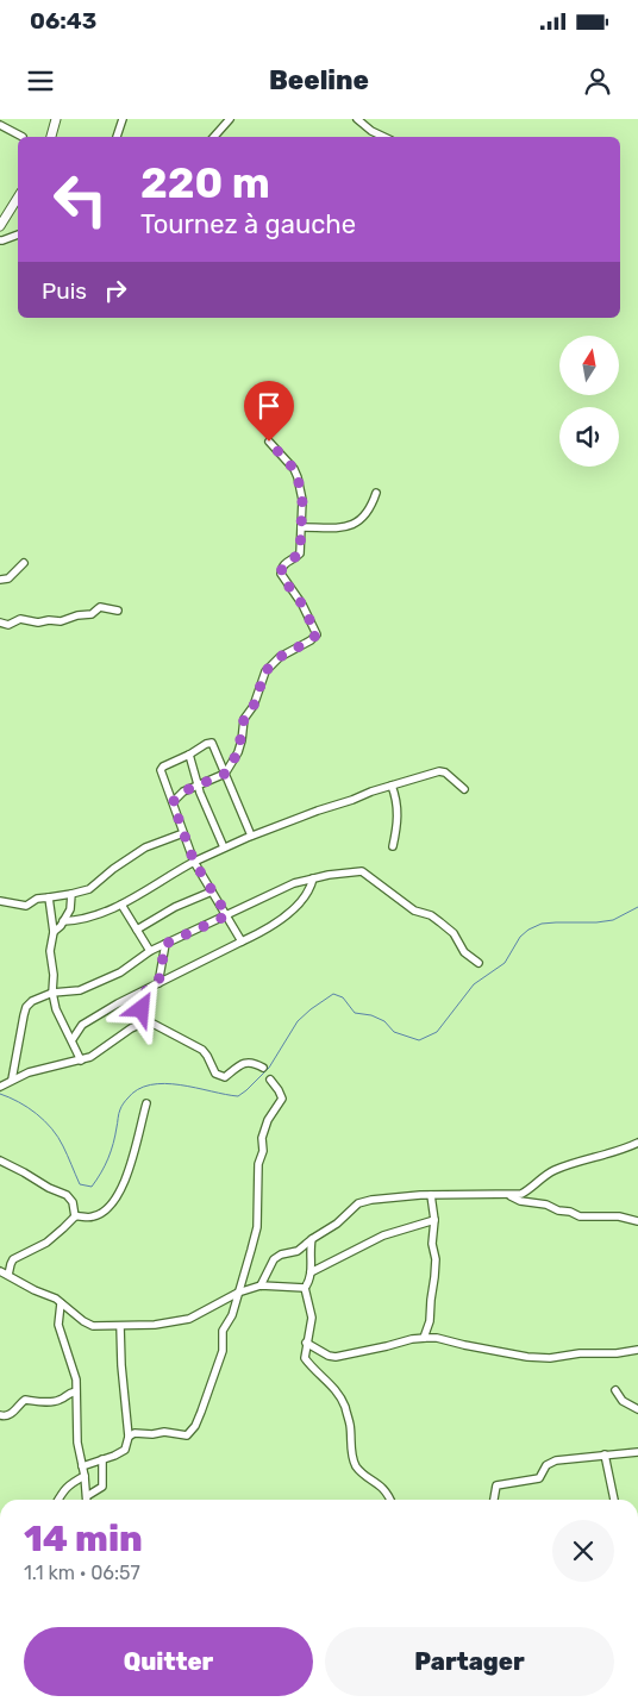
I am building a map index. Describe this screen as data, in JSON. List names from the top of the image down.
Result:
{
  "north": "top",
  "page": {
    "status": "06:43",
    "header": "Beeline",
    "turn": ["220 m", "Tournez à gauche"],
    "then": "Puis",
    "heading": ["14 min", "1.1 km · 06:57"],
    "buttons": ["Quitter", "Partager"]
  }
}
